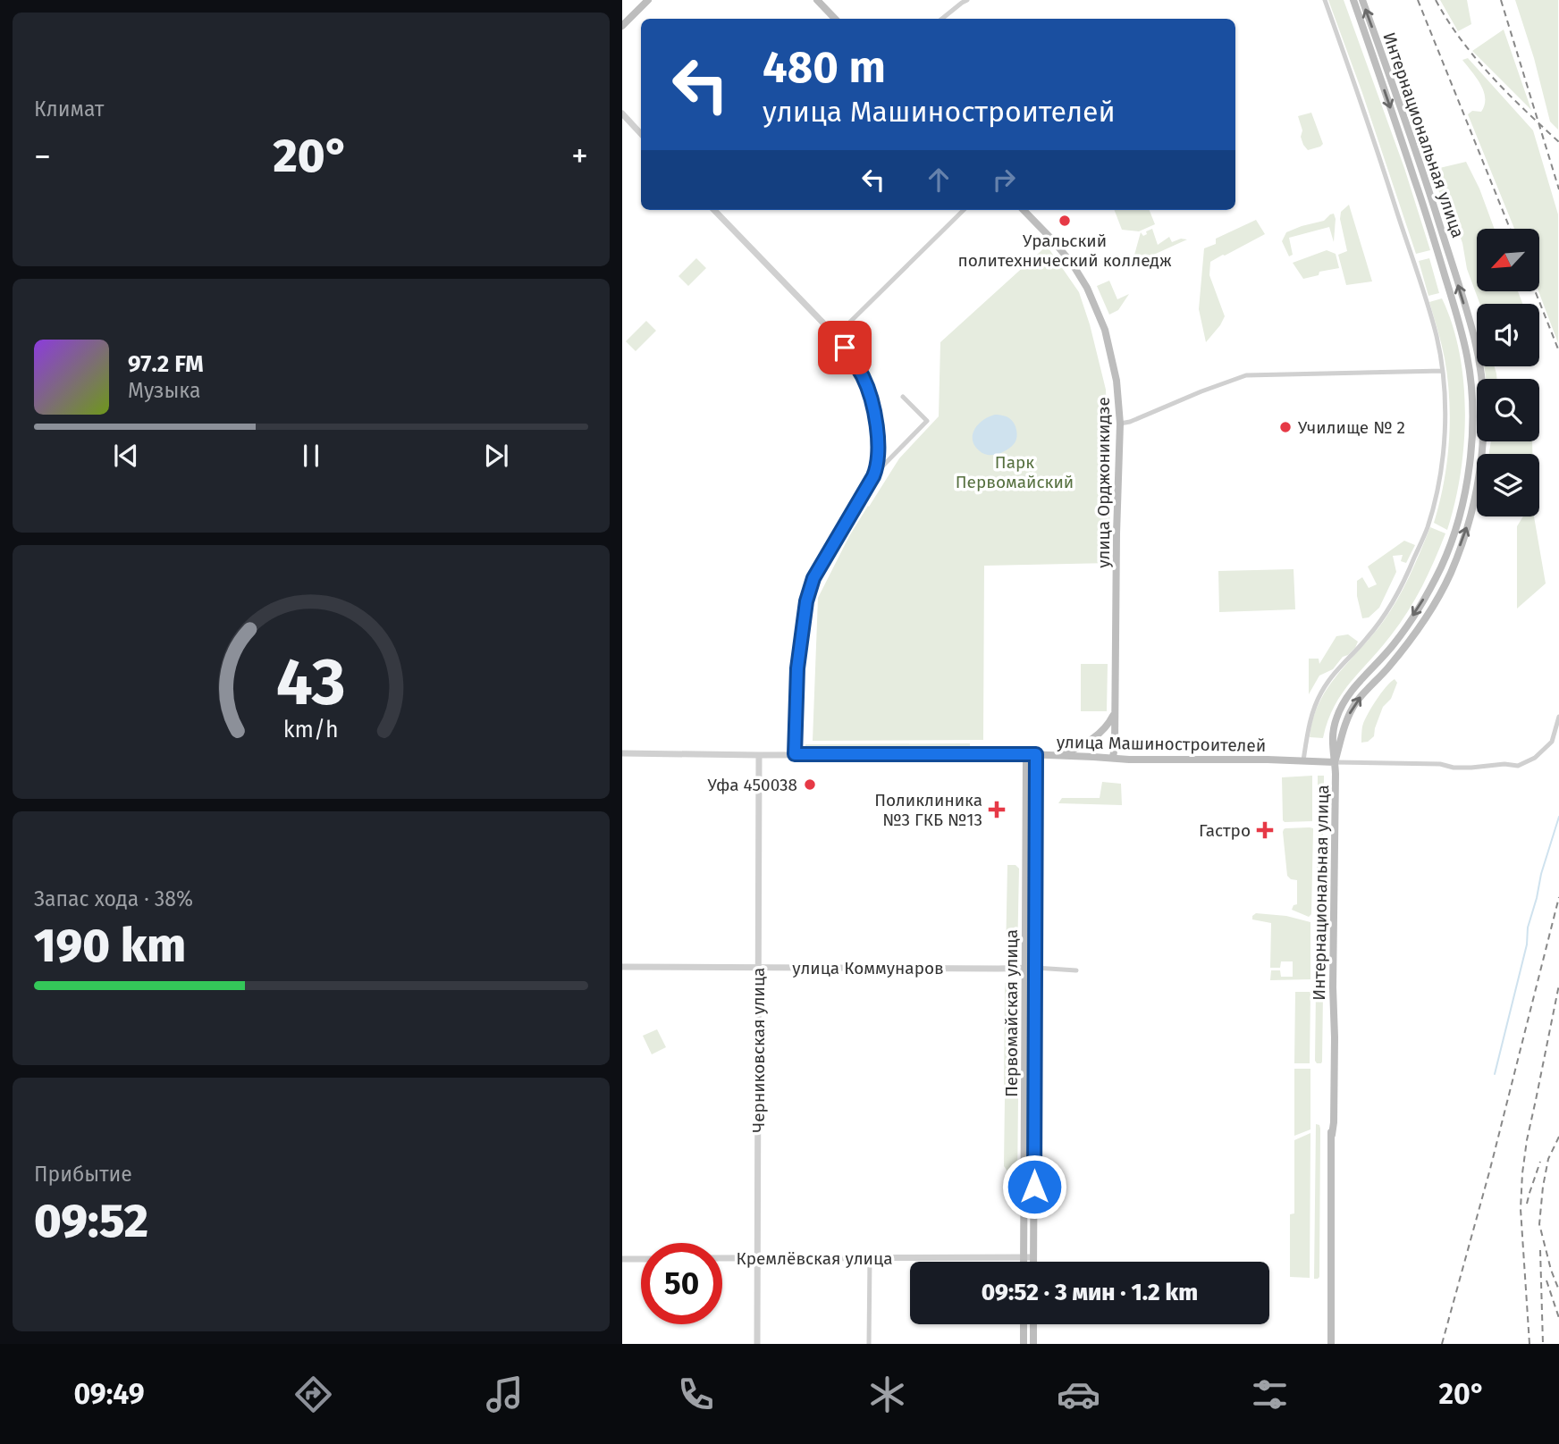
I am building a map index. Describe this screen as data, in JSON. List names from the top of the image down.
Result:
{
  "streets": {
    "main road": [
      "Интернациональная улица",
      "улица Орджоникидзе",
      "улица Машиностроителей",
      "Первомайская улица"
    ],
    "street": ["улица Коммунаров", "Черниковская улица", "Кремлёвская улица"]
  },
  "crossings": [
    ["Интернациональная улица", "улица Машиностроителей"],
    ["улица Орджоникидзе", "улица Машиностроителей"],
    ["улица Машиностроителей", "Первомайская улица"],
    ["улица Машиностроителей", "Черниковская улица"],
    ["улица Коммунаров", "Первомайская улица"],
    ["улица Коммунаров", "Черниковская улица"],
    ["Первомайская улица", "Кремлёвская улица"],
    ["Черниковская улица", "Кремлёвская улица"]
  ],
  "parks": ["Парк Первомайский"],
  "places": {
    "other": ["Уральский политехнический колледж", "Училище № 2", "Уфа 450038"],
    "health": ["Поликлиника №3 ГКБ №13", "Гастро"]
  },
  "north": "bottom left",
  "page": {
    "tile": [
      "Климат",
      ["Запас хода · 38%", "190 km"],
      ["Прибытие", "09:52"]
    ],
    "turn": ["480 m", "улица Машиностроителей"],
    "heat": ["−", "20°", "+"],
    "song": ["97.2 FM", "Музыка"],
    "limit": "50",
    "trip": "09:52 · 3 мин · 1.2 km",
    "tabs": ["09:49", "20°"],
    "gauge": ["43", "km/h"]
  }
}
